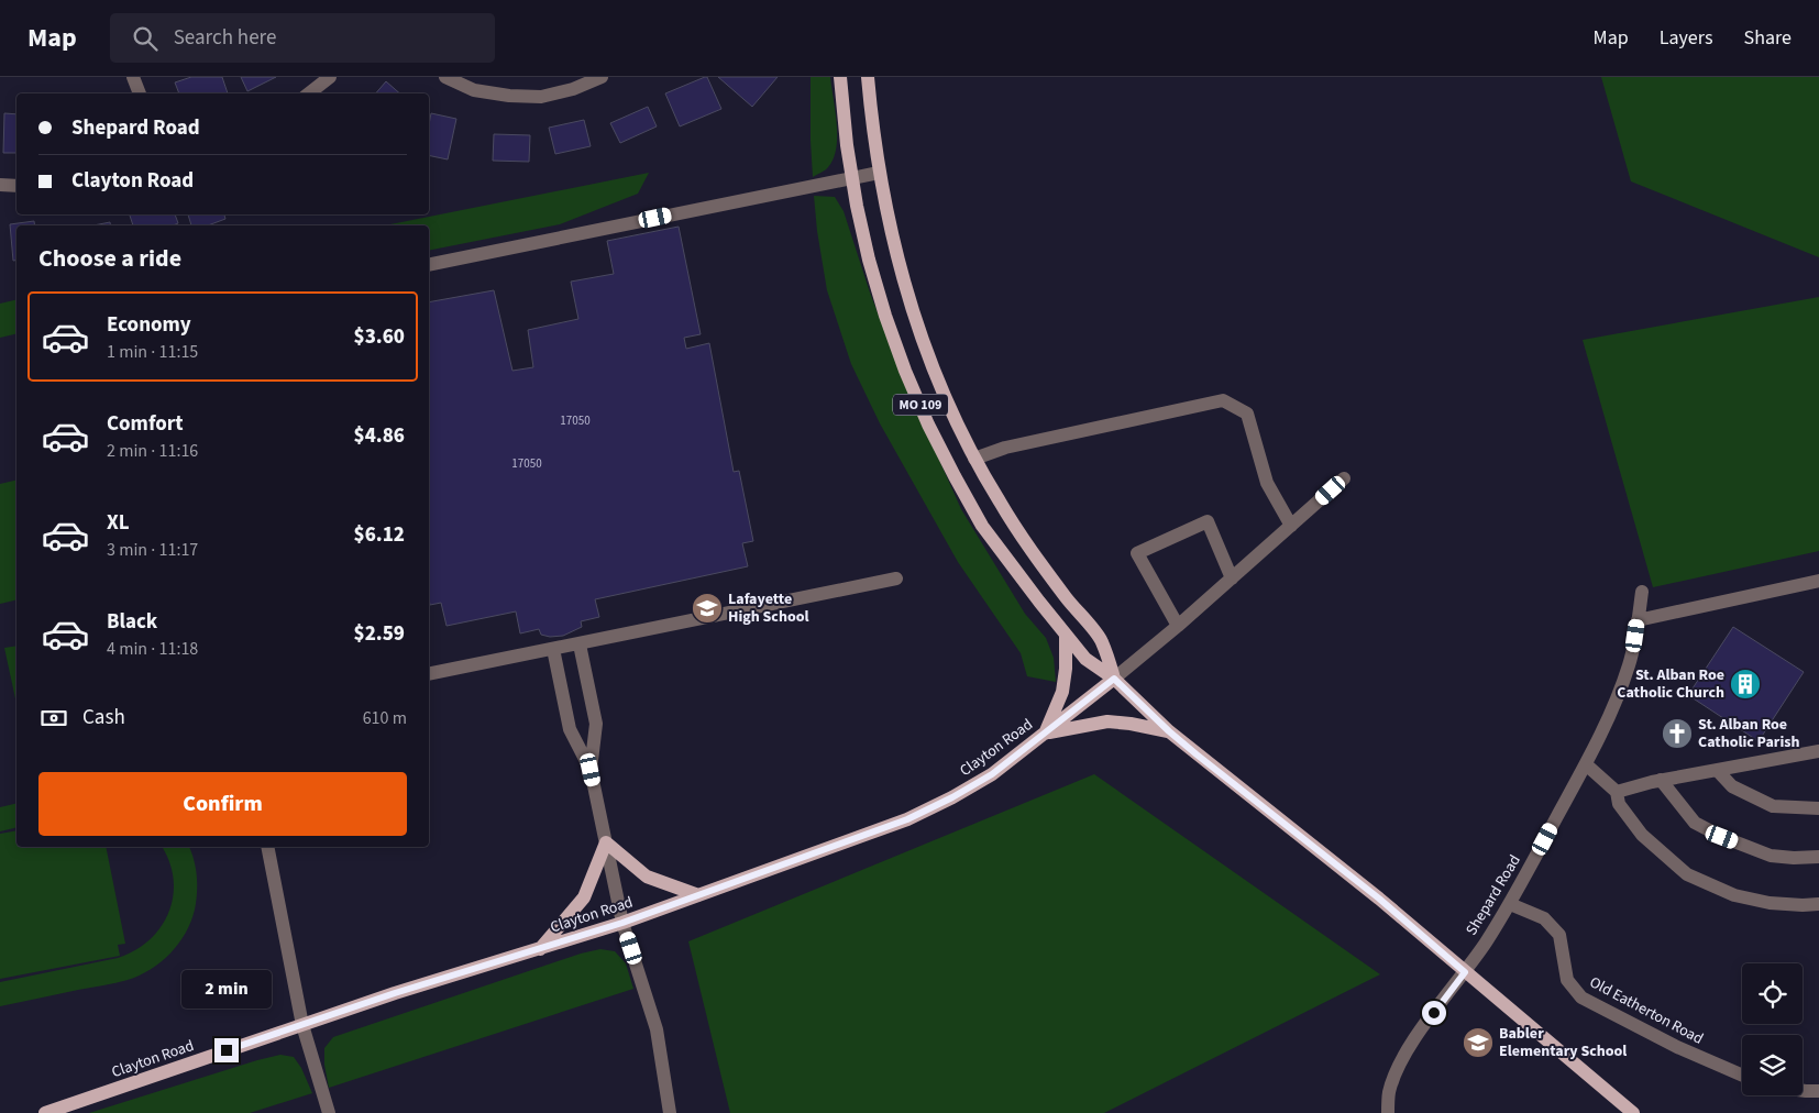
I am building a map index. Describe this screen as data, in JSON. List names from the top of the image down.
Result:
{
  "streets": {
    "main road": ["MO 109", "Clayton Road"],
    "street": ["Shepard Road", "Old Eatherton Road"]
  },
  "crossings": [
    ["MO 109", "Clayton Road"],
    ["MO 109", "Shepard Road"],
    ["Shepard Road", "Old Eatherton Road"]
  ],
  "places": {
    "school or university": ["Lafayette High School", "Babler Elementary School"],
    "building": ["St. Alban Roe Catholic Church"],
    "church": ["St. Alban Roe Catholic Parish"]
  },
  "house_numbers": ["17050", "17050"],
  "page": {
    "header": "Map",
    "search": "Search here",
    "nav": ["Map", "Layers", "Share"],
    "banner": ["Shepard Road", "Clayton Road"],
    "heading": "Choose a ride",
    "list": [
      {
        "name": "Economy",
        "note": "1 min · 11:15",
        "value": "$3.60"
      },
      {
        "name": "Comfort",
        "note": "2 min · 11:16",
        "value": "$4.86"
      },
      {
        "name": "XL",
        "note": "3 min · 11:17",
        "value": "$6.12"
      },
      {
        "name": "Black",
        "note": "4 min · 11:18",
        "value": "$2.59"
      }
    ],
    "pay": ["Cash", "610 m"],
    "buttons": "Confirm",
    "bubble": "2 min"
  }
}
